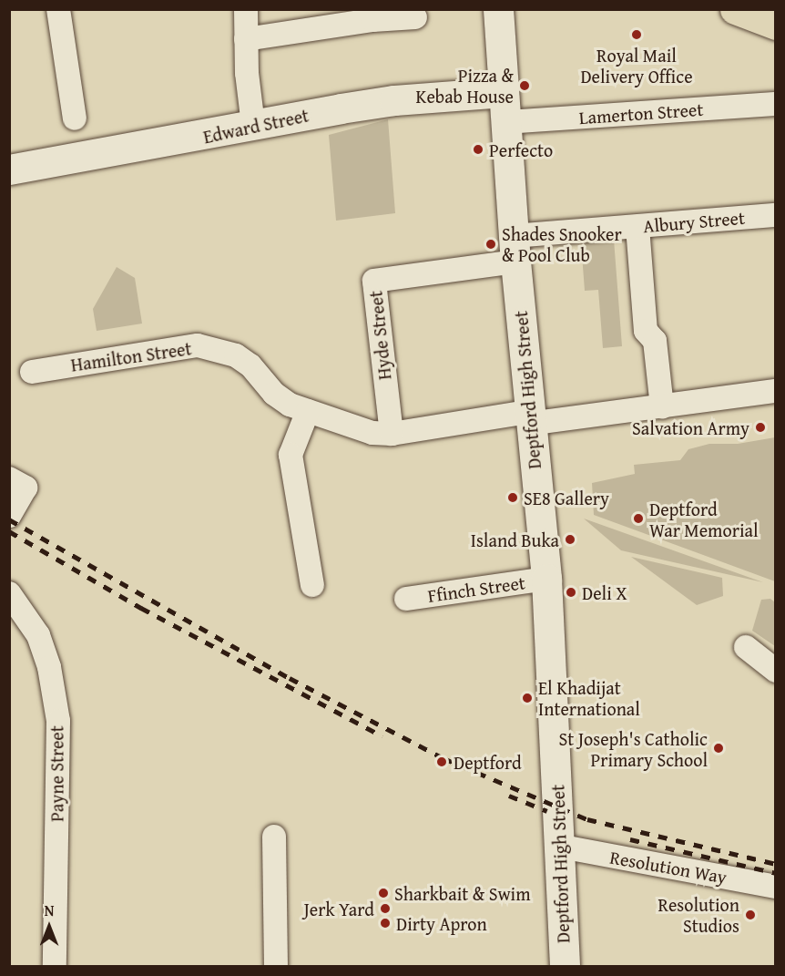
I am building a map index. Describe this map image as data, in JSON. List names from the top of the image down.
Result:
{
  "streets": {
    "street": [
      "Lamerton Street",
      "Edward Street",
      "Albury Street",
      "Hyde Street",
      "Hamilton Street",
      "Deptford High Street",
      "Ffinch Street",
      "Payne Street",
      "Resolution Way"
    ]
  },
  "crossings": [
    ["Lamerton Street", "Deptford High Street"],
    ["Edward Street", "Deptford High Street"],
    ["Albury Street", "Hyde Street"],
    ["Albury Street", "Deptford High Street"],
    ["Hyde Street", "Hamilton Street"],
    ["Hyde Street", "Deptford High Street"],
    ["Hamilton Street", "Deptford High Street"],
    ["Deptford High Street", "Ffinch Street"],
    ["Deptford High Street", "Resolution Way"]
  ],
  "places": [
    "Royal Mail Delivery Office",
    "Pizza & Kebab House",
    "Perfecto",
    "Shades Snooker & Pool Club",
    "Salvation Army",
    "SE8 Gallery",
    "Deptford War Memorial",
    "Island Buka",
    "Deli X",
    "El Khadijat International",
    "St Joseph's Catholic Primary School",
    "Deptford",
    "Sharkbait & Swim",
    "Jerk Yard",
    "Resolution Studios",
    "Dirty Apron"
  ],
  "north": "top"
}
